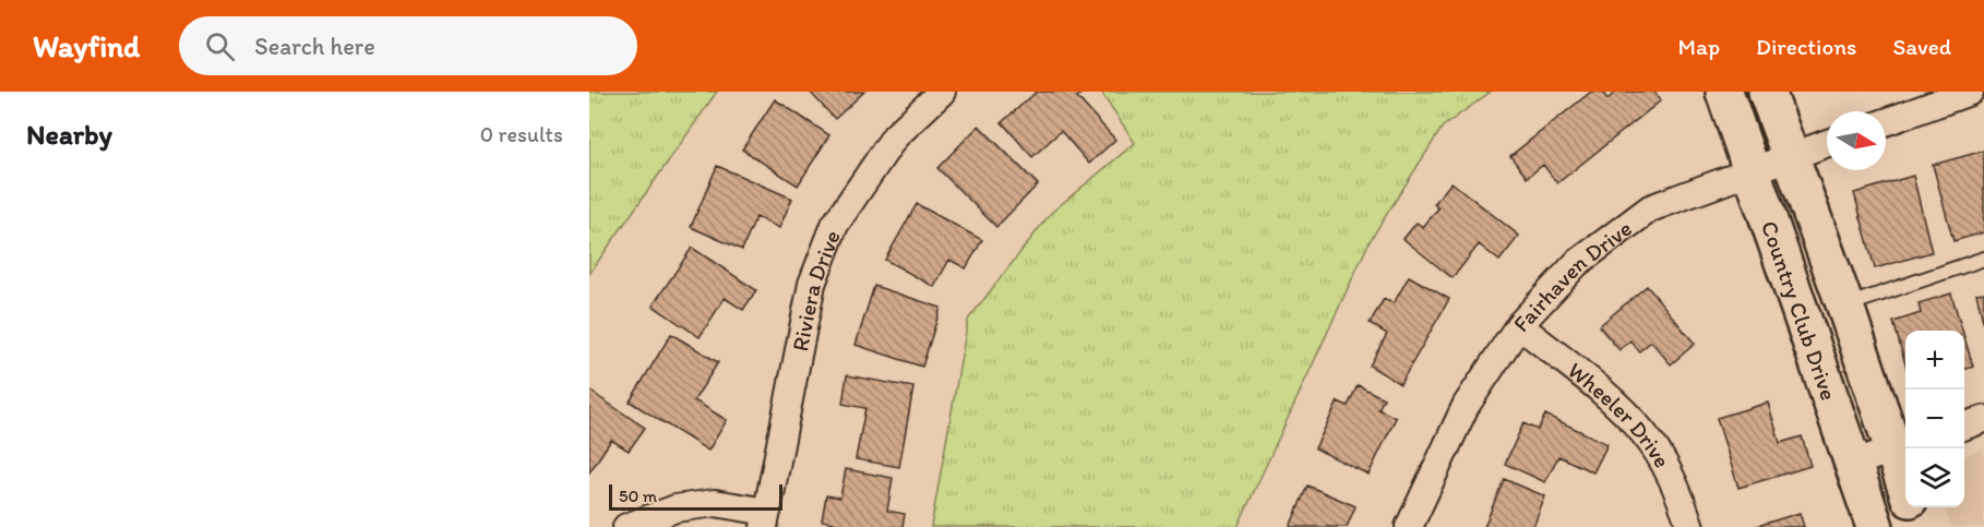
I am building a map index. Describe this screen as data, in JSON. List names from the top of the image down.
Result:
{
  "streets": {
    "main road": ["Country Club Drive"],
    "street": ["Fairhaven Drive", "Riviera Drive", "Wheeler Drive"]
  },
  "crossings": [
    ["Fairhaven Drive", "Country Club Drive"],
    ["Fairhaven Drive", "Wheeler Drive"]
  ],
  "scale_bar": "50 m",
  "north": "right",
  "page": {
    "header": "Wayfind",
    "search": "Search here",
    "nav": ["Map", "Directions", "Saved"],
    "heading": ["Nearby", "0 results"],
    "map_buttons": ["+", "−"],
    "scale": "50 m"
  }
}
